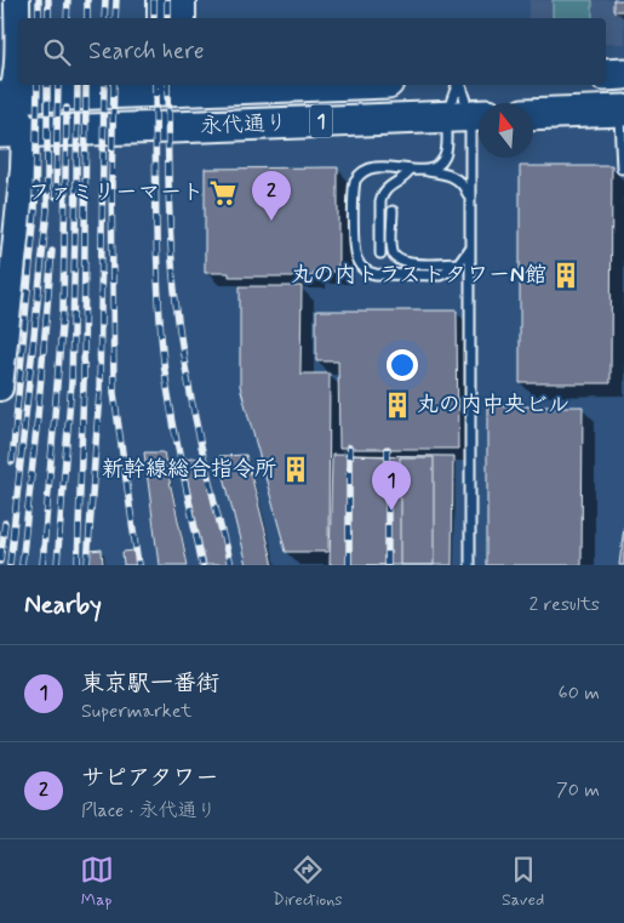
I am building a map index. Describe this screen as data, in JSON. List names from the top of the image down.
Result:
{
  "streets": {
    "highway": ["1", "永代通り"]
  },
  "places": {
    "supermarket": ["ファミリーマート"],
    "building": ["丸の内トラストタワーN館", "丸の内中央ビル", "新幹線総合指令所"]
  },
  "north": "top",
  "page": {
    "search": "Search here",
    "pins": ["2", "1"],
    "heading": ["Nearby", "2 results"],
    "list": [
      {
        "mark": "1",
        "name": "東京駅一番街",
        "note": "Supermarket",
        "value": "60 m"
      },
      {
        "mark": "2",
        "name": "サピアタワー",
        "note": "Place · 永代通り",
        "value": "70 m"
      }
    ],
    "nav": ["Map", "Directions", "Saved"]
  }
}
